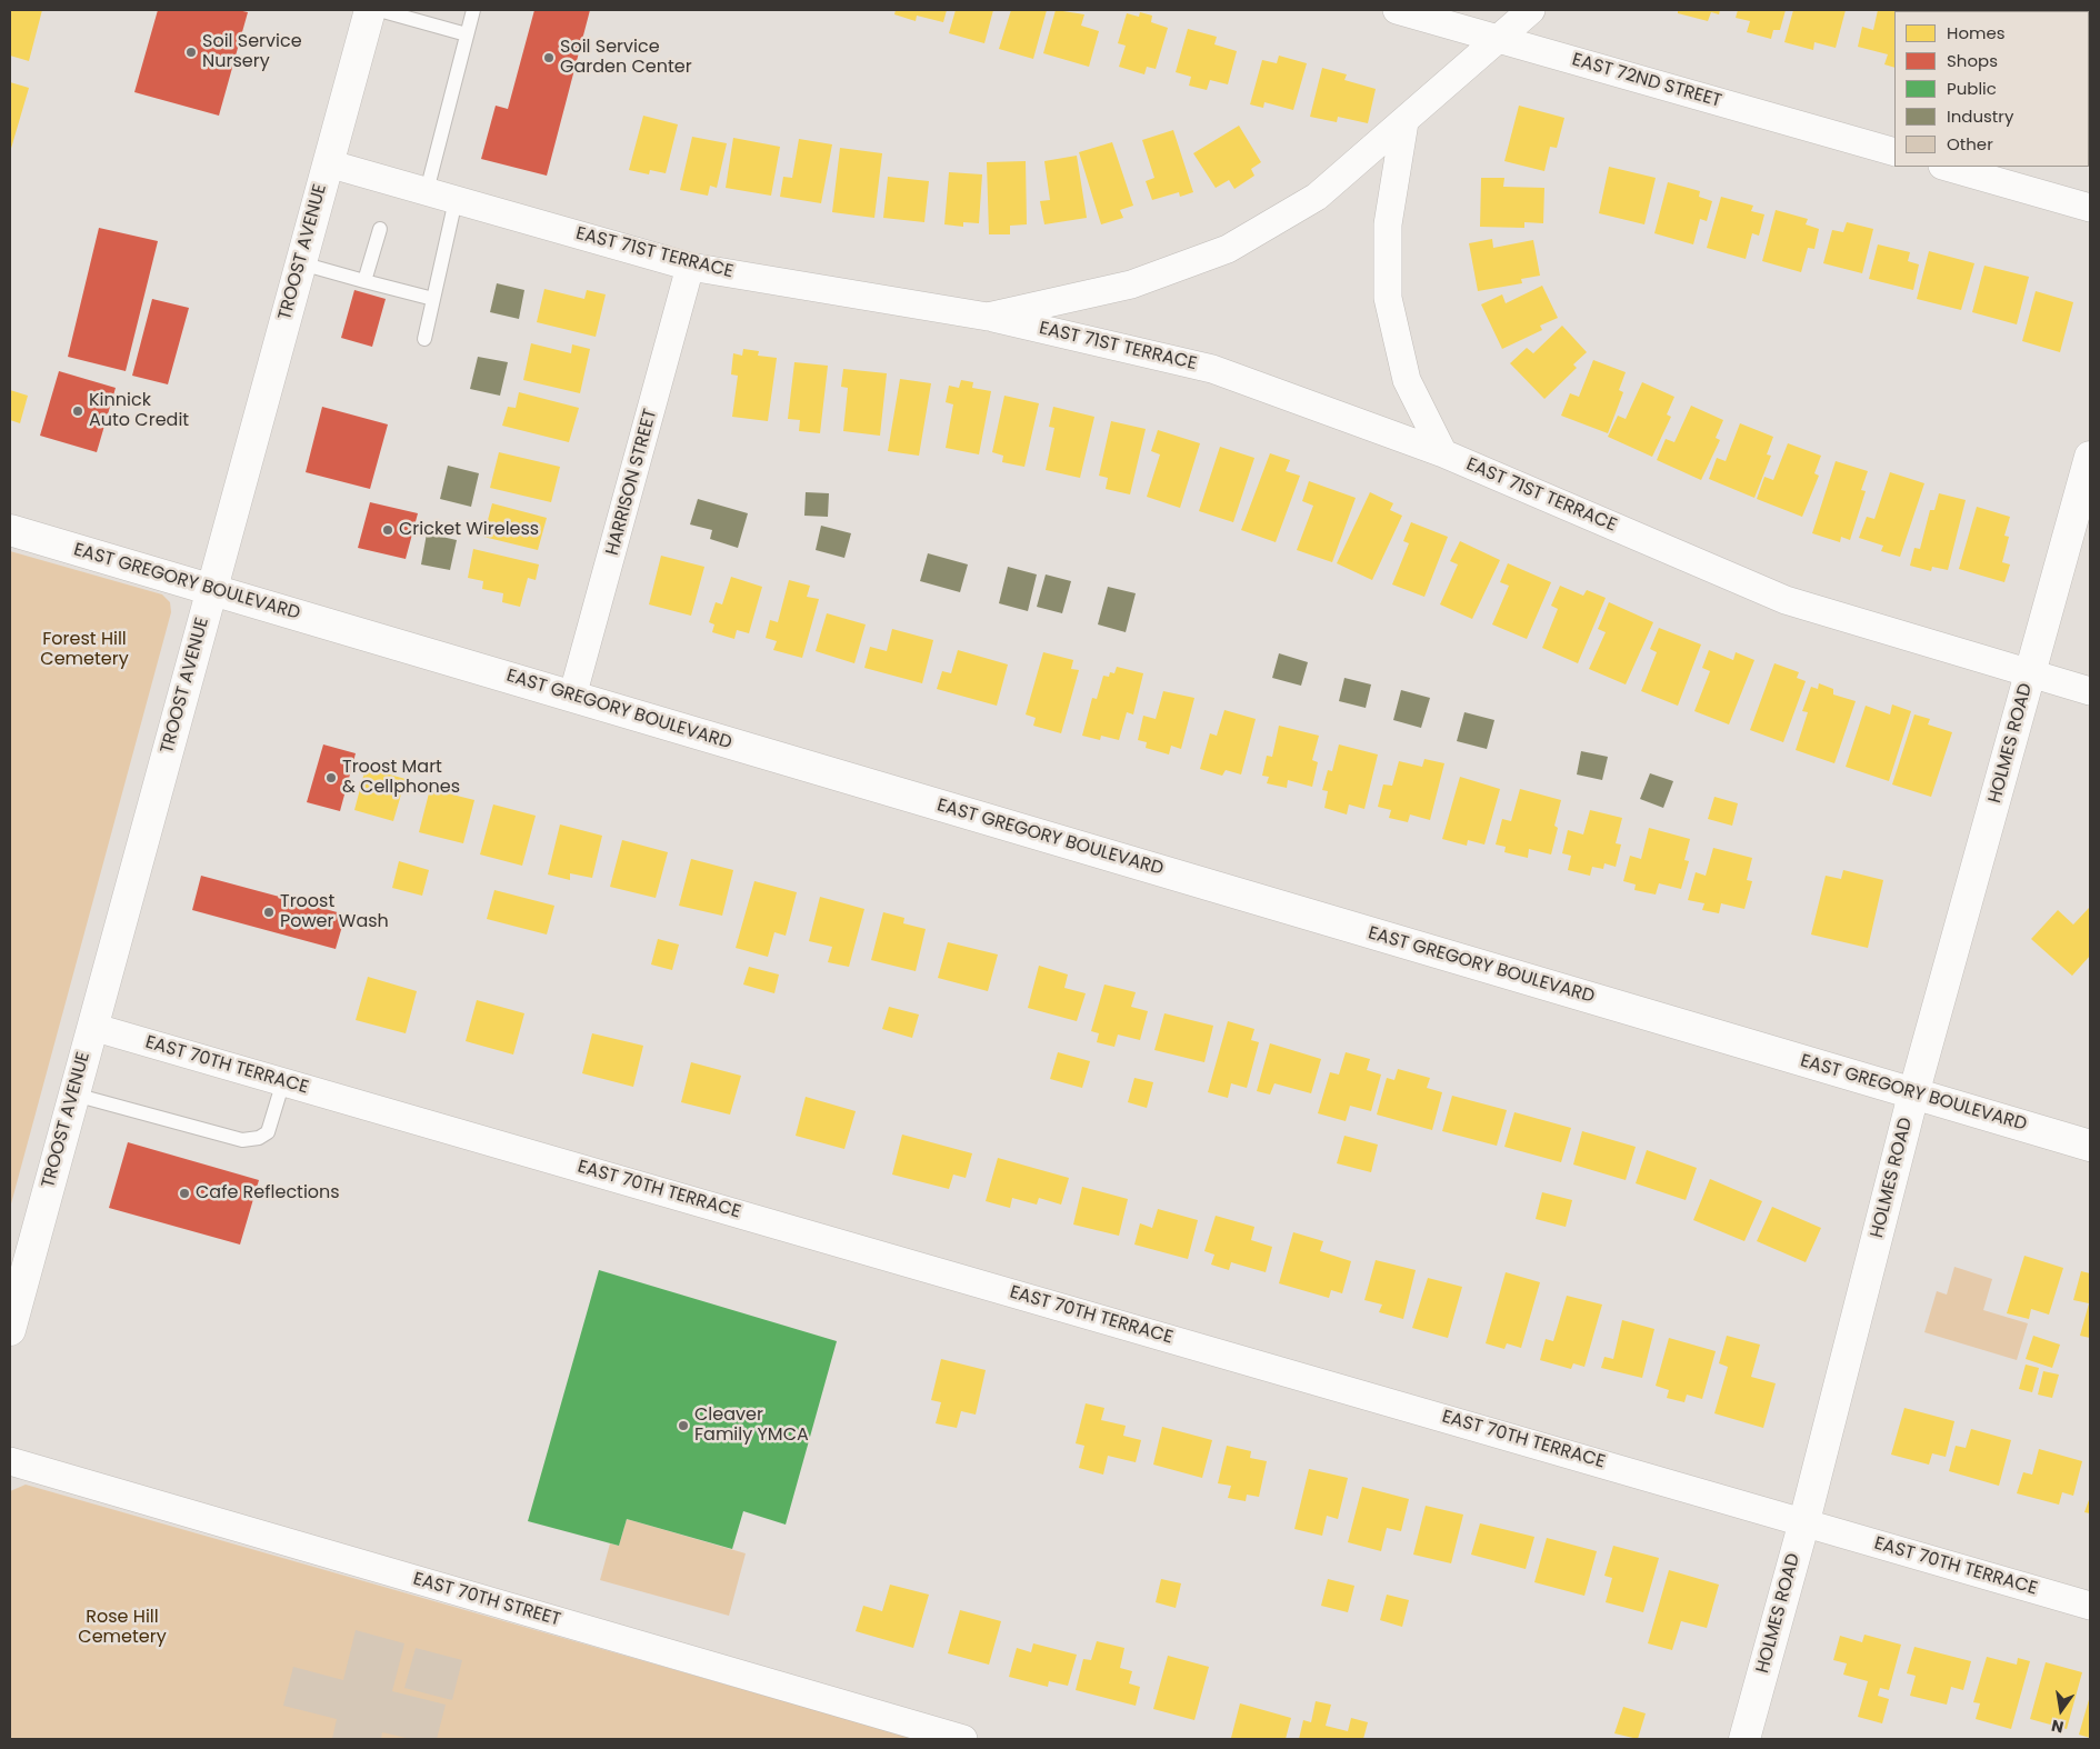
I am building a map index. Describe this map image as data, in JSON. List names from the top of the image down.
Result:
{
  "streets": {
    "main road": ["TROOST AVENUE", "EAST GREGORY BOULEVARD", "HOLMES ROAD"],
    "street": [
      "EAST 72ND STREET",
      "EAST 71ST TERRACE",
      "HARRISON STREET",
      "EAST 70TH TERRACE",
      "EAST 70TH STREET"
    ]
  },
  "crossings": [
    ["EAST 72ND STREET", "EAST 71ST TERRACE"],
    ["TROOST AVENUE", "EAST 71ST TERRACE"],
    ["TROOST AVENUE", "EAST GREGORY BOULEVARD"],
    ["TROOST AVENUE", "EAST 70TH TERRACE"],
    ["EAST 71ST TERRACE", "HARRISON STREET"],
    ["EAST 71ST TERRACE", "HOLMES ROAD"],
    ["HARRISON STREET", "EAST GREGORY BOULEVARD"],
    ["EAST GREGORY BOULEVARD", "HOLMES ROAD"],
    ["HOLMES ROAD", "EAST 70TH TERRACE"]
  ],
  "parks": ["Forest Hill Cemetery", "Rose Hill Cemetery"],
  "places": [
    "Soil Service Nursery",
    "Soil Service Garden Center",
    "Kinnick Auto Credit",
    "Cricket Wireless",
    "Troost Mart & Cellphones",
    "Troost Power Wash",
    "Cafe Reflections",
    "Cleaver Family YMCA"
  ],
  "legend": [
    "Homes",
    "Shops",
    "Public",
    "Industry",
    "Other"
  ],
  "north": "bottom"
}
